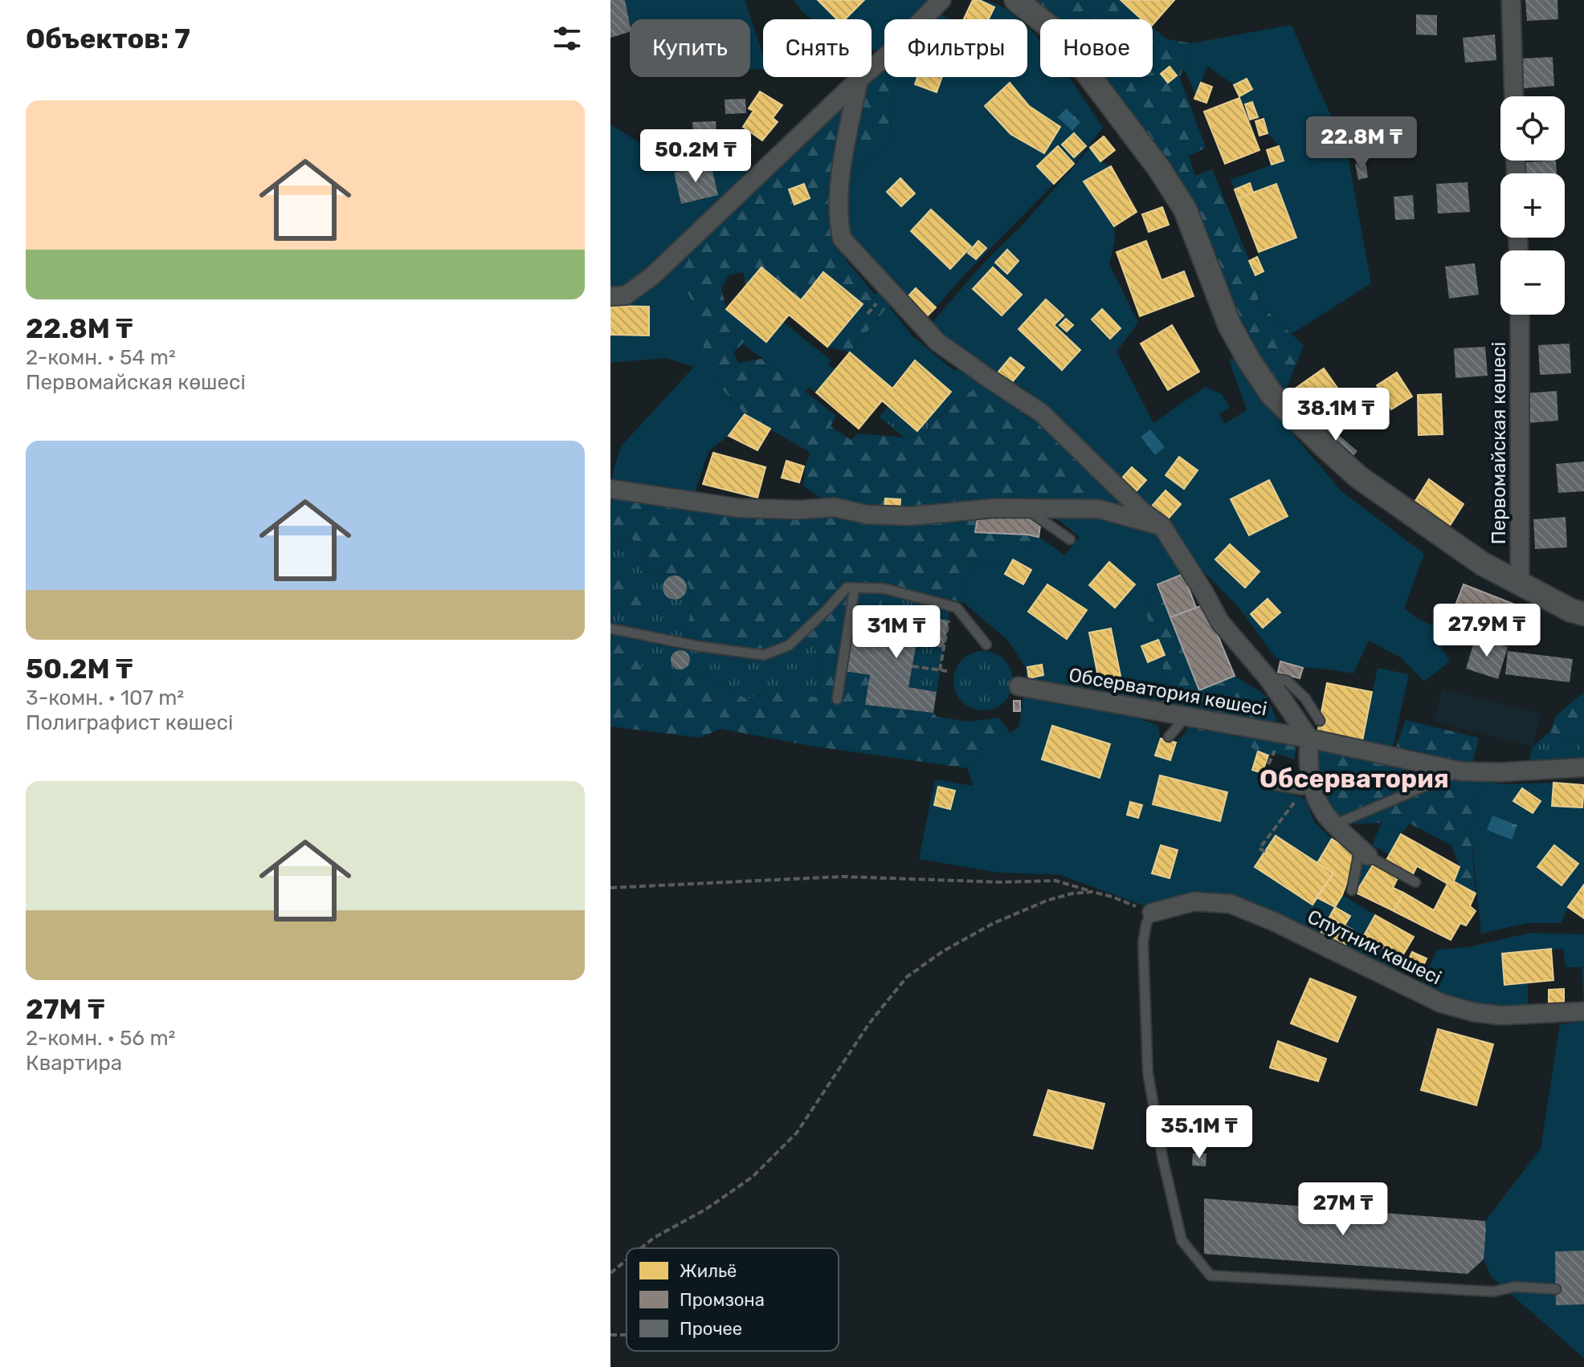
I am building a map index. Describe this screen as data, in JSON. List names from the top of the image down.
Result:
{
  "streets": {
    "street": ["Первомайская көшесі", "Обсерватория көшесі", "Спутник көшесі"]
  },
  "districts": ["Обсерватория"],
  "legend": ["Жильё", "Промзона", "Прочее"],
  "page": {
    "heading": "Объектов: 7",
    "chip": [
      "Купить",
      "Снять",
      "Фильтры",
      "Новое"
    ],
    "list": [
      {
        "name": "22.8M ₸",
        "note": "2-комн. · 54 m² · Первомайская көшесі"
      },
      {
        "name": "50.2M ₸",
        "note": "3-комн. · 107 m² · Полиграфист көшесі"
      },
      {
        "name": "27M ₸",
        "note": "2-комн. · 56 m² · Квартира"
      }
    ],
    "map_buttons": ["+", "−"],
    "price": [
      "22.8M ₸",
      "50.2M ₸",
      "38.1M ₸",
      "27.9M ₸",
      "31M ₸",
      "35.1M ₸",
      "27M ₸"
    ]
  }
}
